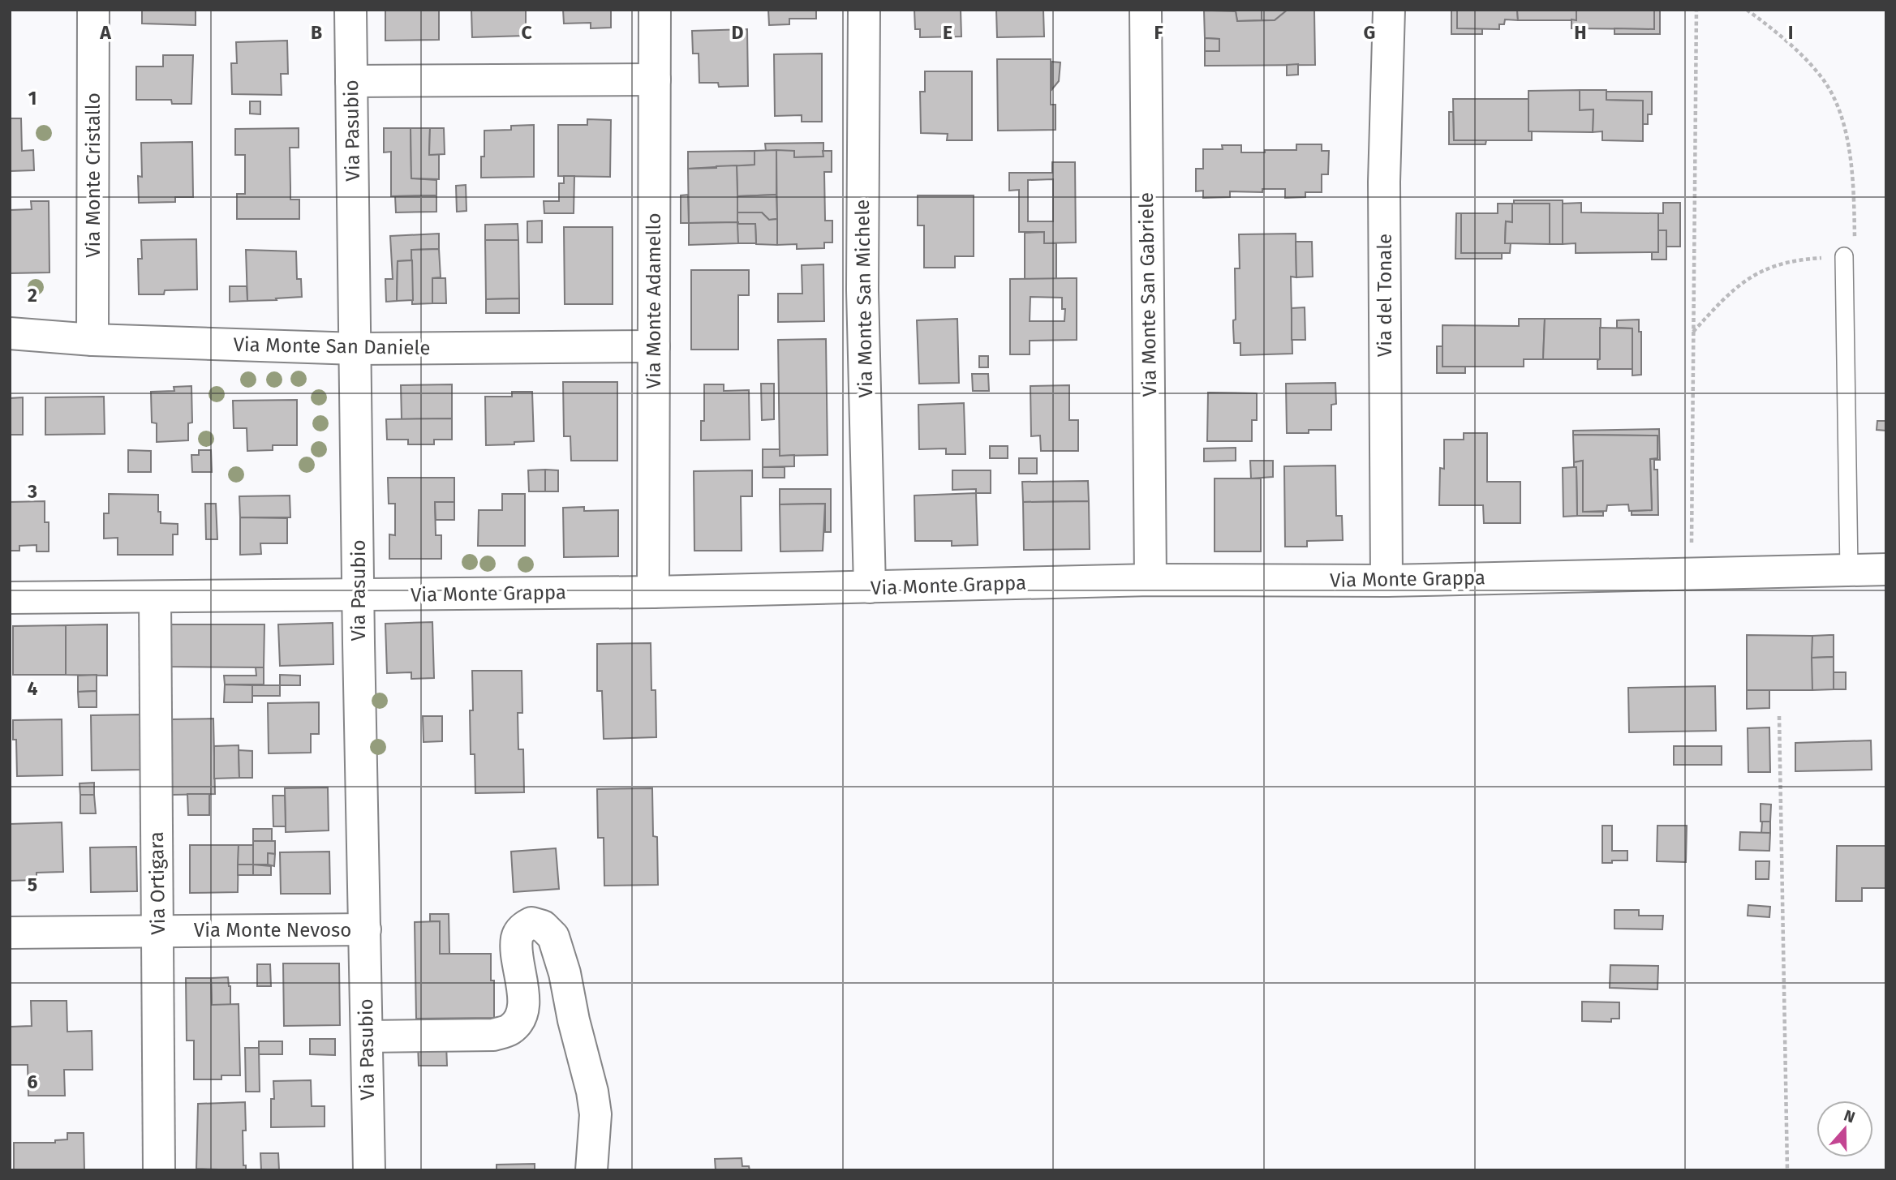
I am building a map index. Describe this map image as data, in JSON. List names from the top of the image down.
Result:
{
  "streets": {
    "street": [
      "Via Pasubio",
      "Via Monte Cristallo",
      "Via Monte San Gabriele",
      "Via del Tonale",
      "Via Monte San Michele",
      "Via Monte Adamello",
      "Via Monte San Daniele",
      "Via Monte Grappa",
      "Via Ortigara",
      "Via Monte Nevoso"
    ]
  },
  "crossings": [
    ["Via Pasubio", "Via Monte San Daniele"],
    ["Via Pasubio", "Via Monte Grappa"],
    ["Via Pasubio", "Via Monte Nevoso"],
    ["Via Monte Cristallo", "Via Monte San Daniele"],
    ["Via Monte San Gabriele", "Via Monte Grappa"],
    ["Via del Tonale", "Via Monte Grappa"],
    ["Via Monte San Michele", "Via Monte Grappa"],
    ["Via Monte Adamello", "Via Monte San Daniele"],
    ["Via Monte Adamello", "Via Monte Grappa"],
    ["Via Monte Grappa", "Via Ortigara"],
    ["Via Ortigara", "Via Monte Nevoso"]
  ],
  "north": "top",
  "grid": {
    "columns": [
      "A",
      "B",
      "C",
      "D",
      "E",
      "F",
      "G",
      "H",
      "I"
    ],
    "rows": [
      "1",
      "2",
      "3",
      "4",
      "5",
      "6"
    ]
  }
}
